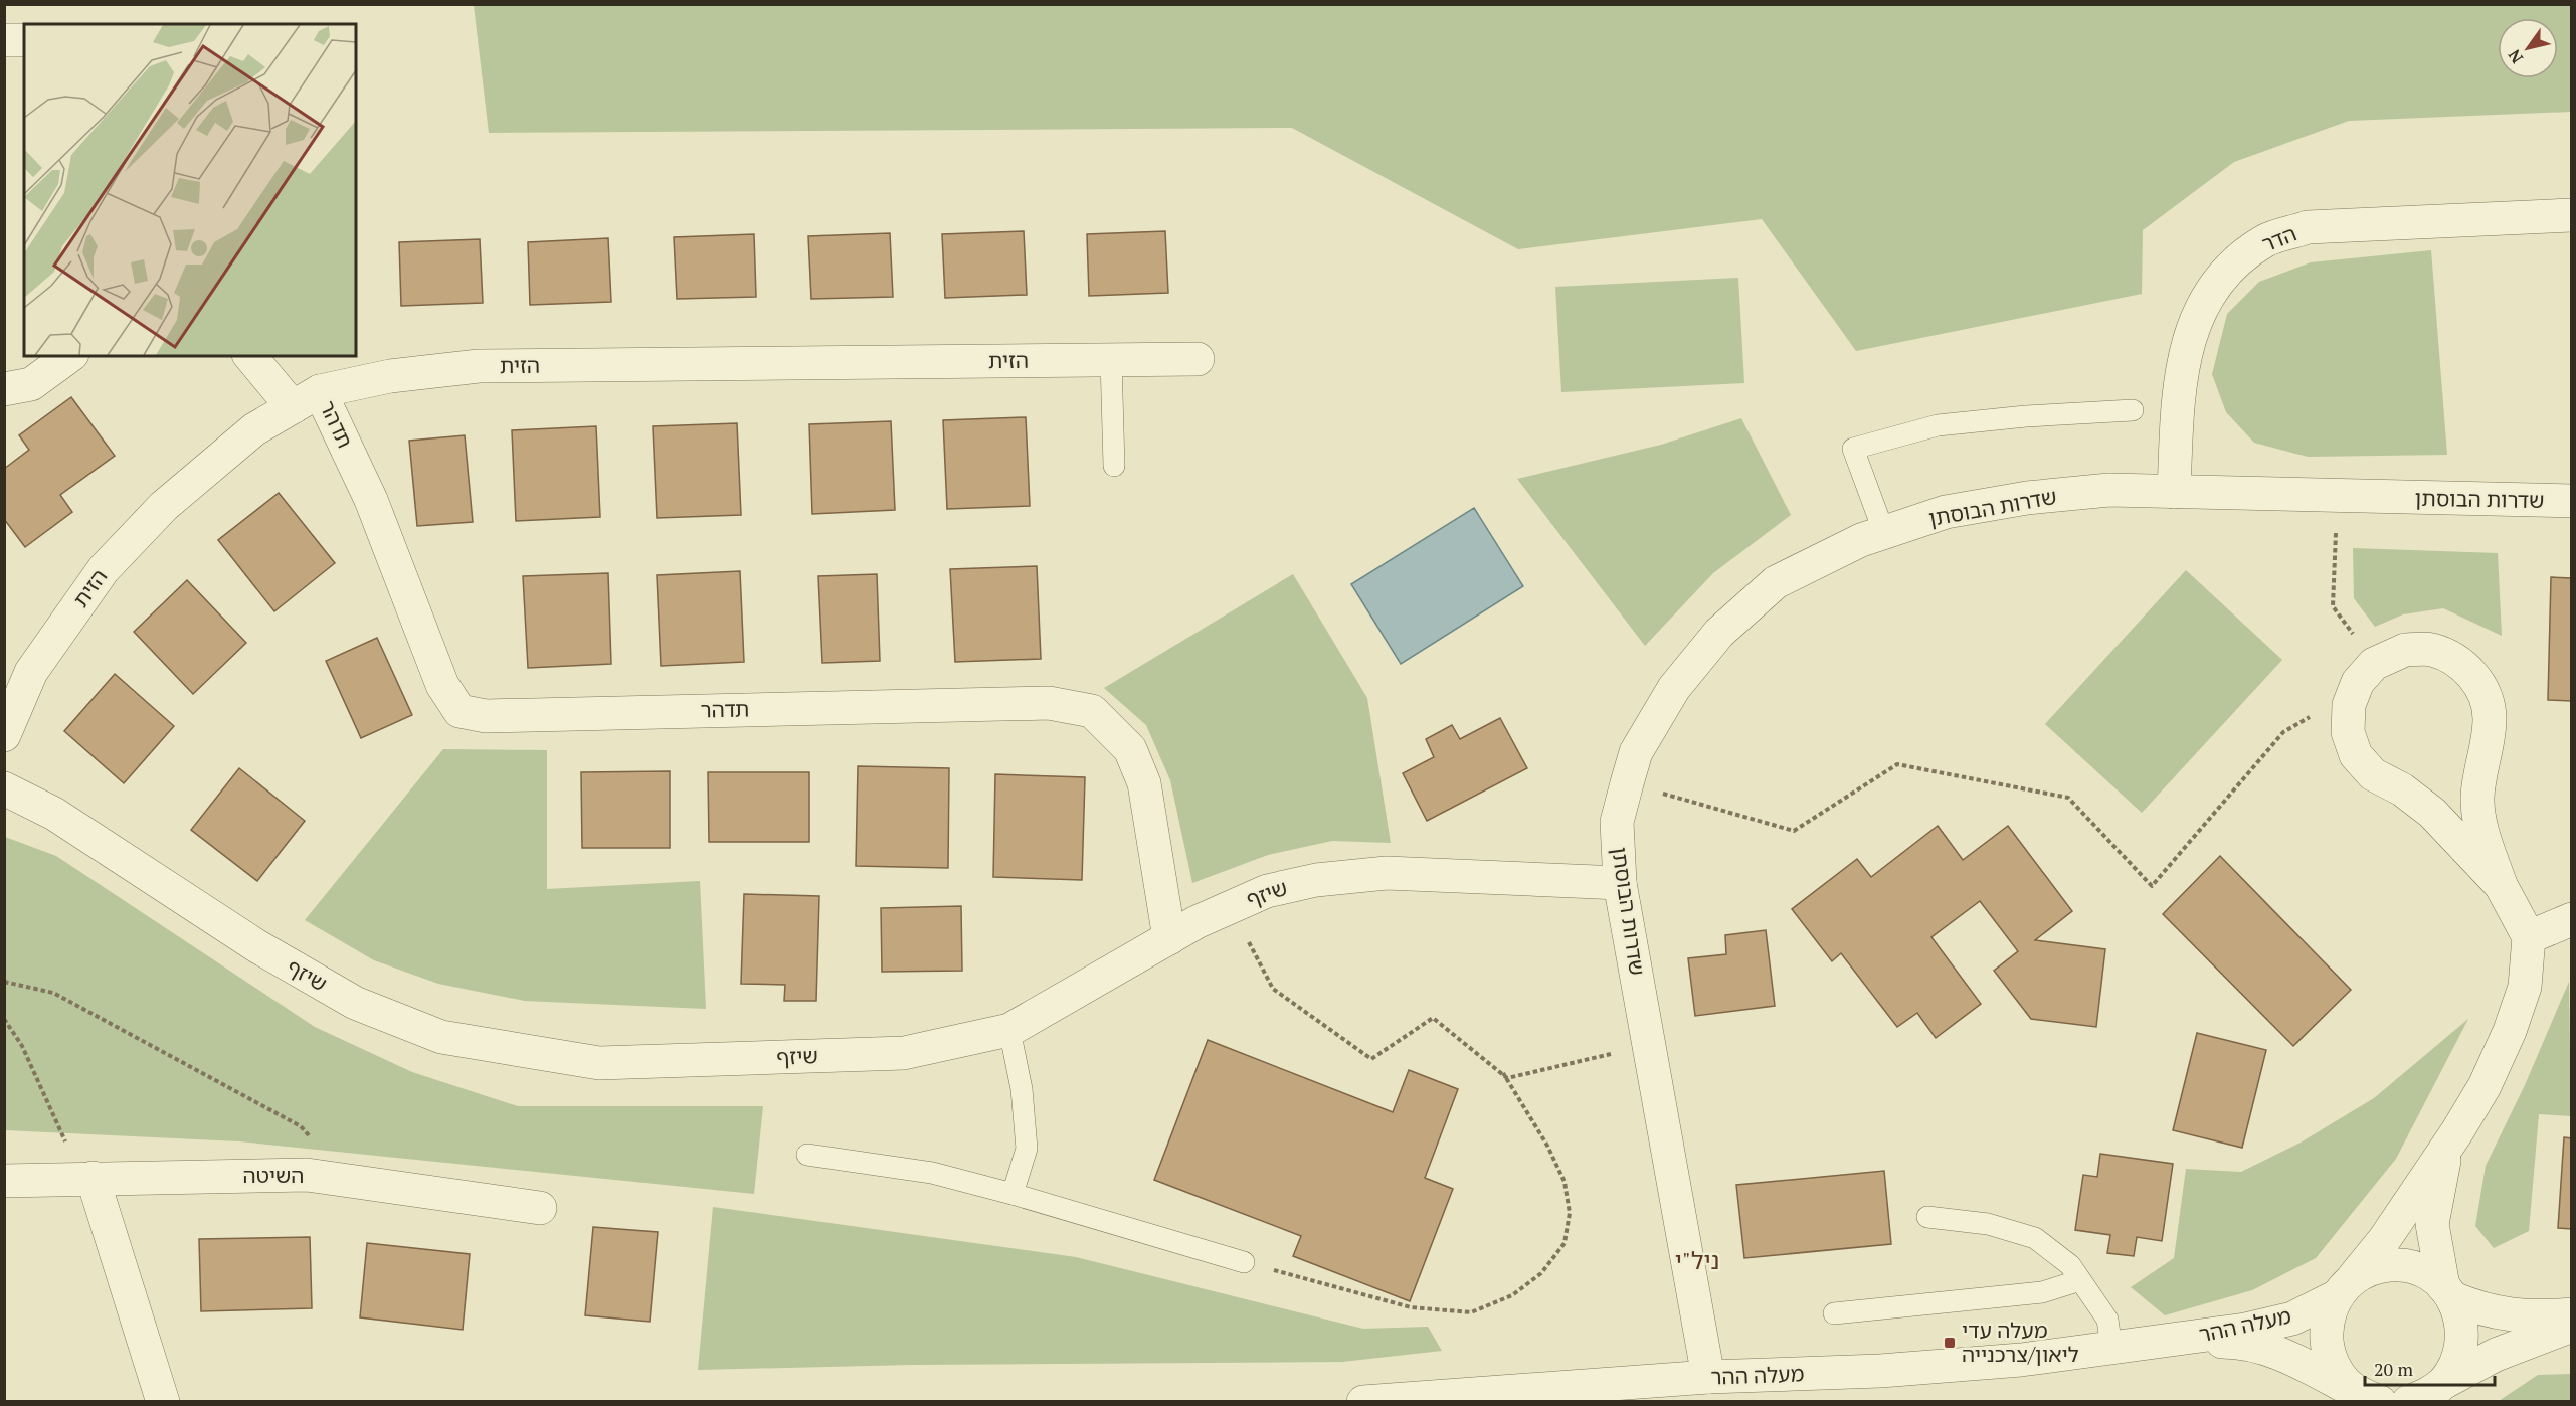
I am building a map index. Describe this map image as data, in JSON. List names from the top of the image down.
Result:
{
  "streets": {
    "street": [
      "הדר",
      "הזית",
      "תדהר",
      "שדרות הבוסתן",
      "שיזף",
      "השיטה",
      "מעלה ההר"
    ]
  },
  "crossings": [
    ["הדר", "שדרות הבוסתן"],
    ["הזית", "תדהר"],
    ["תדהר", "שיזף"],
    ["שדרות הבוסתן", "שיזף"],
    ["שדרות הבוסתן", "מעלה ההר"]
  ],
  "districts": ["ניל\"י"],
  "places": {
    "transit": ["מעלה עדי ליאון/צרכנייה"]
  },
  "scale_bar": "20 m",
  "north": "bottom left"
}
